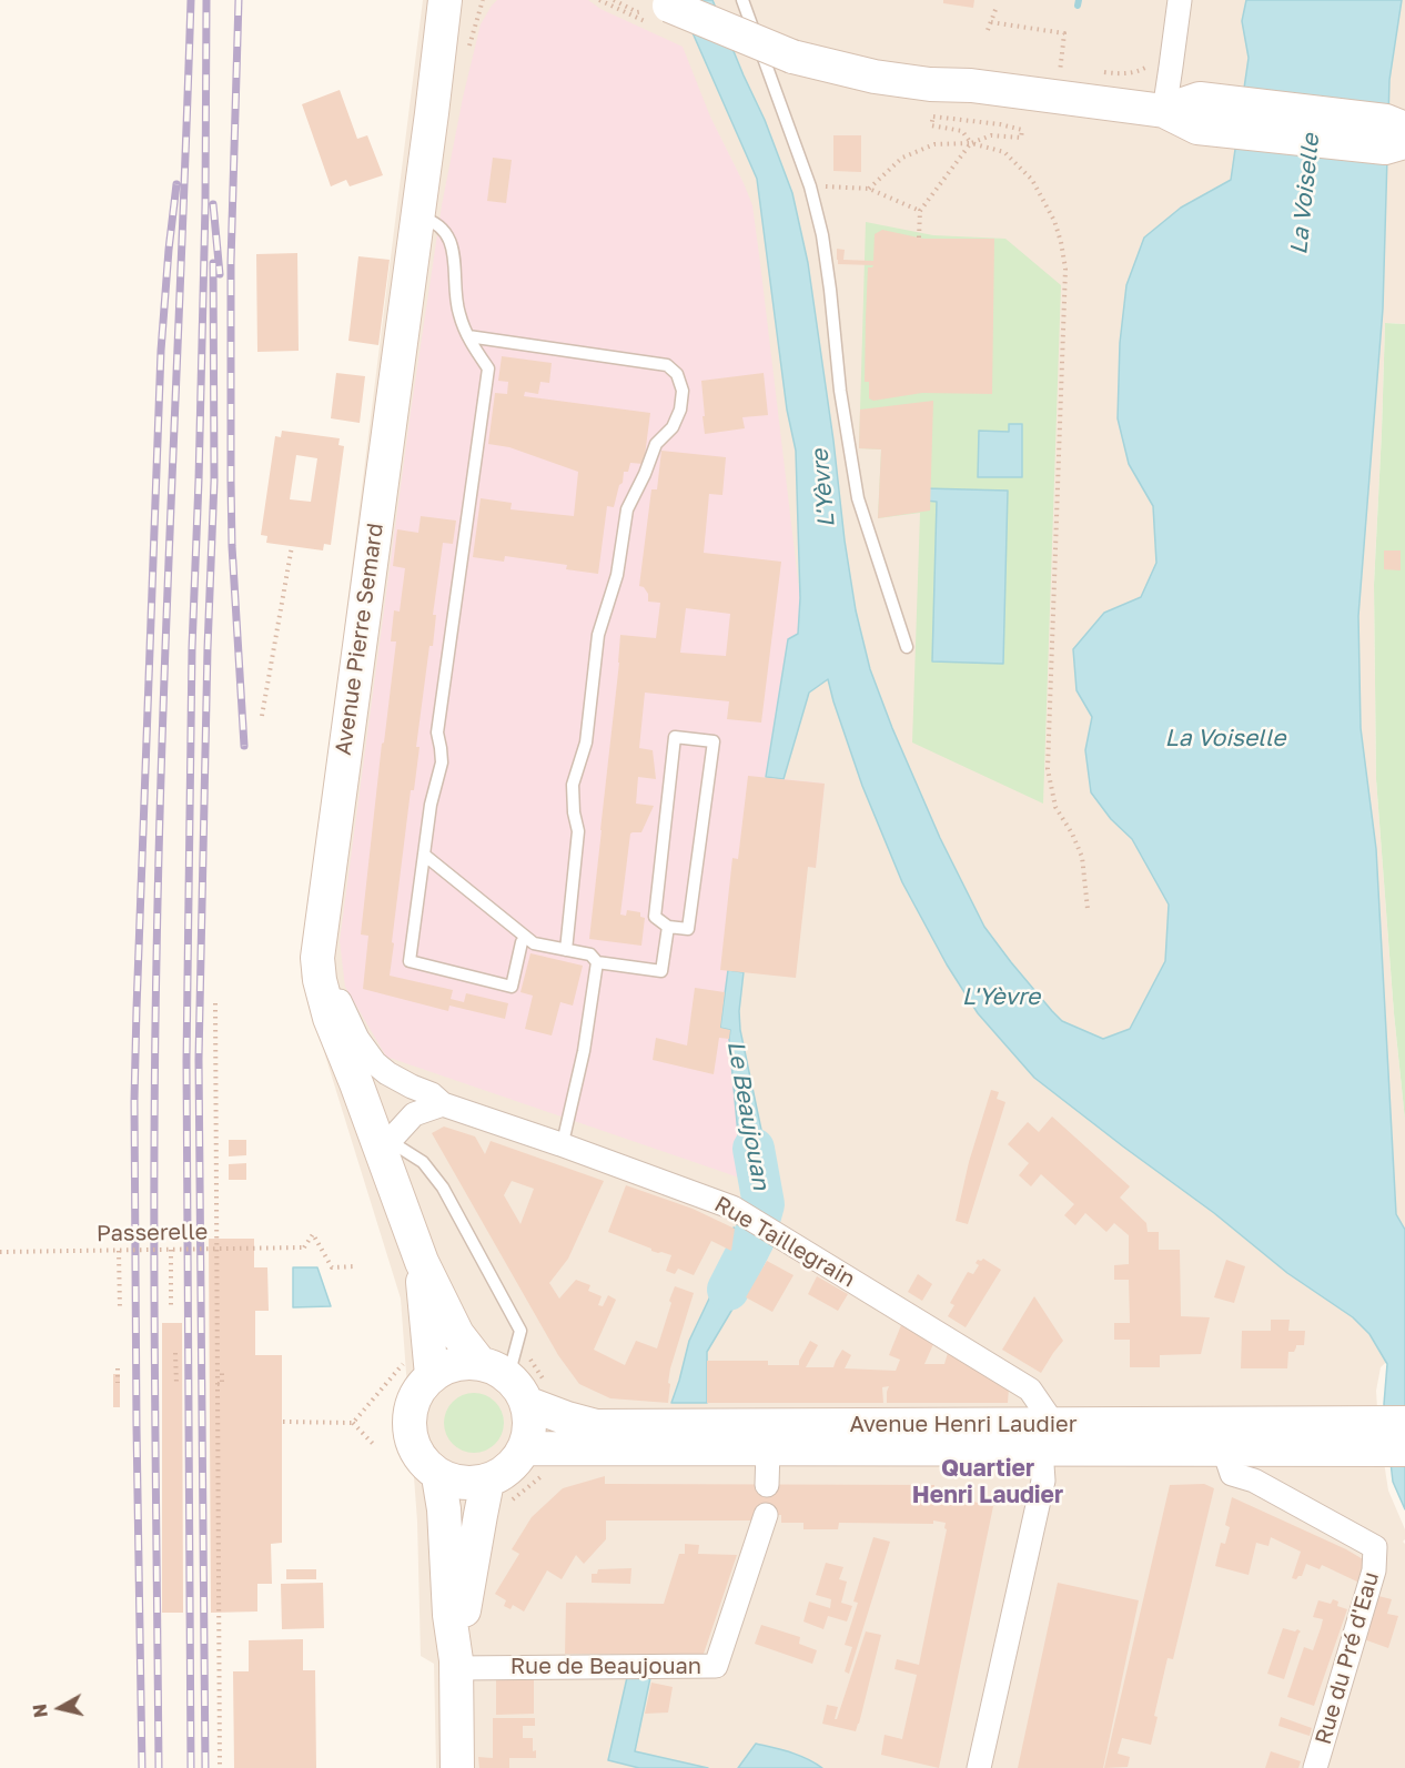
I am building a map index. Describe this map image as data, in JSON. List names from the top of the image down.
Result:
{
  "streets": {
    "main road": ["Avenue Pierre Semard", "Avenue Henri Laudier"],
    "street": ["Rue Taillegrain", "Rue du Pré d'Eau", "Rue de Beaujouan"],
    "path": ["Passerelle"]
  },
  "crossings": [
    ["Avenue Pierre Semard", "Rue Taillegrain"],
    ["Avenue Pierre Semard", "Avenue Henri Laudier"],
    ["Rue Taillegrain", "Avenue Henri Laudier"],
    ["Avenue Henri Laudier", "Rue du Pré d'Eau"]
  ],
  "districts": ["Quartier Henri Laudier"],
  "water": ["La Voiselle", "L'Yèvre", "Le Beaujouan"],
  "north": "left"
}
